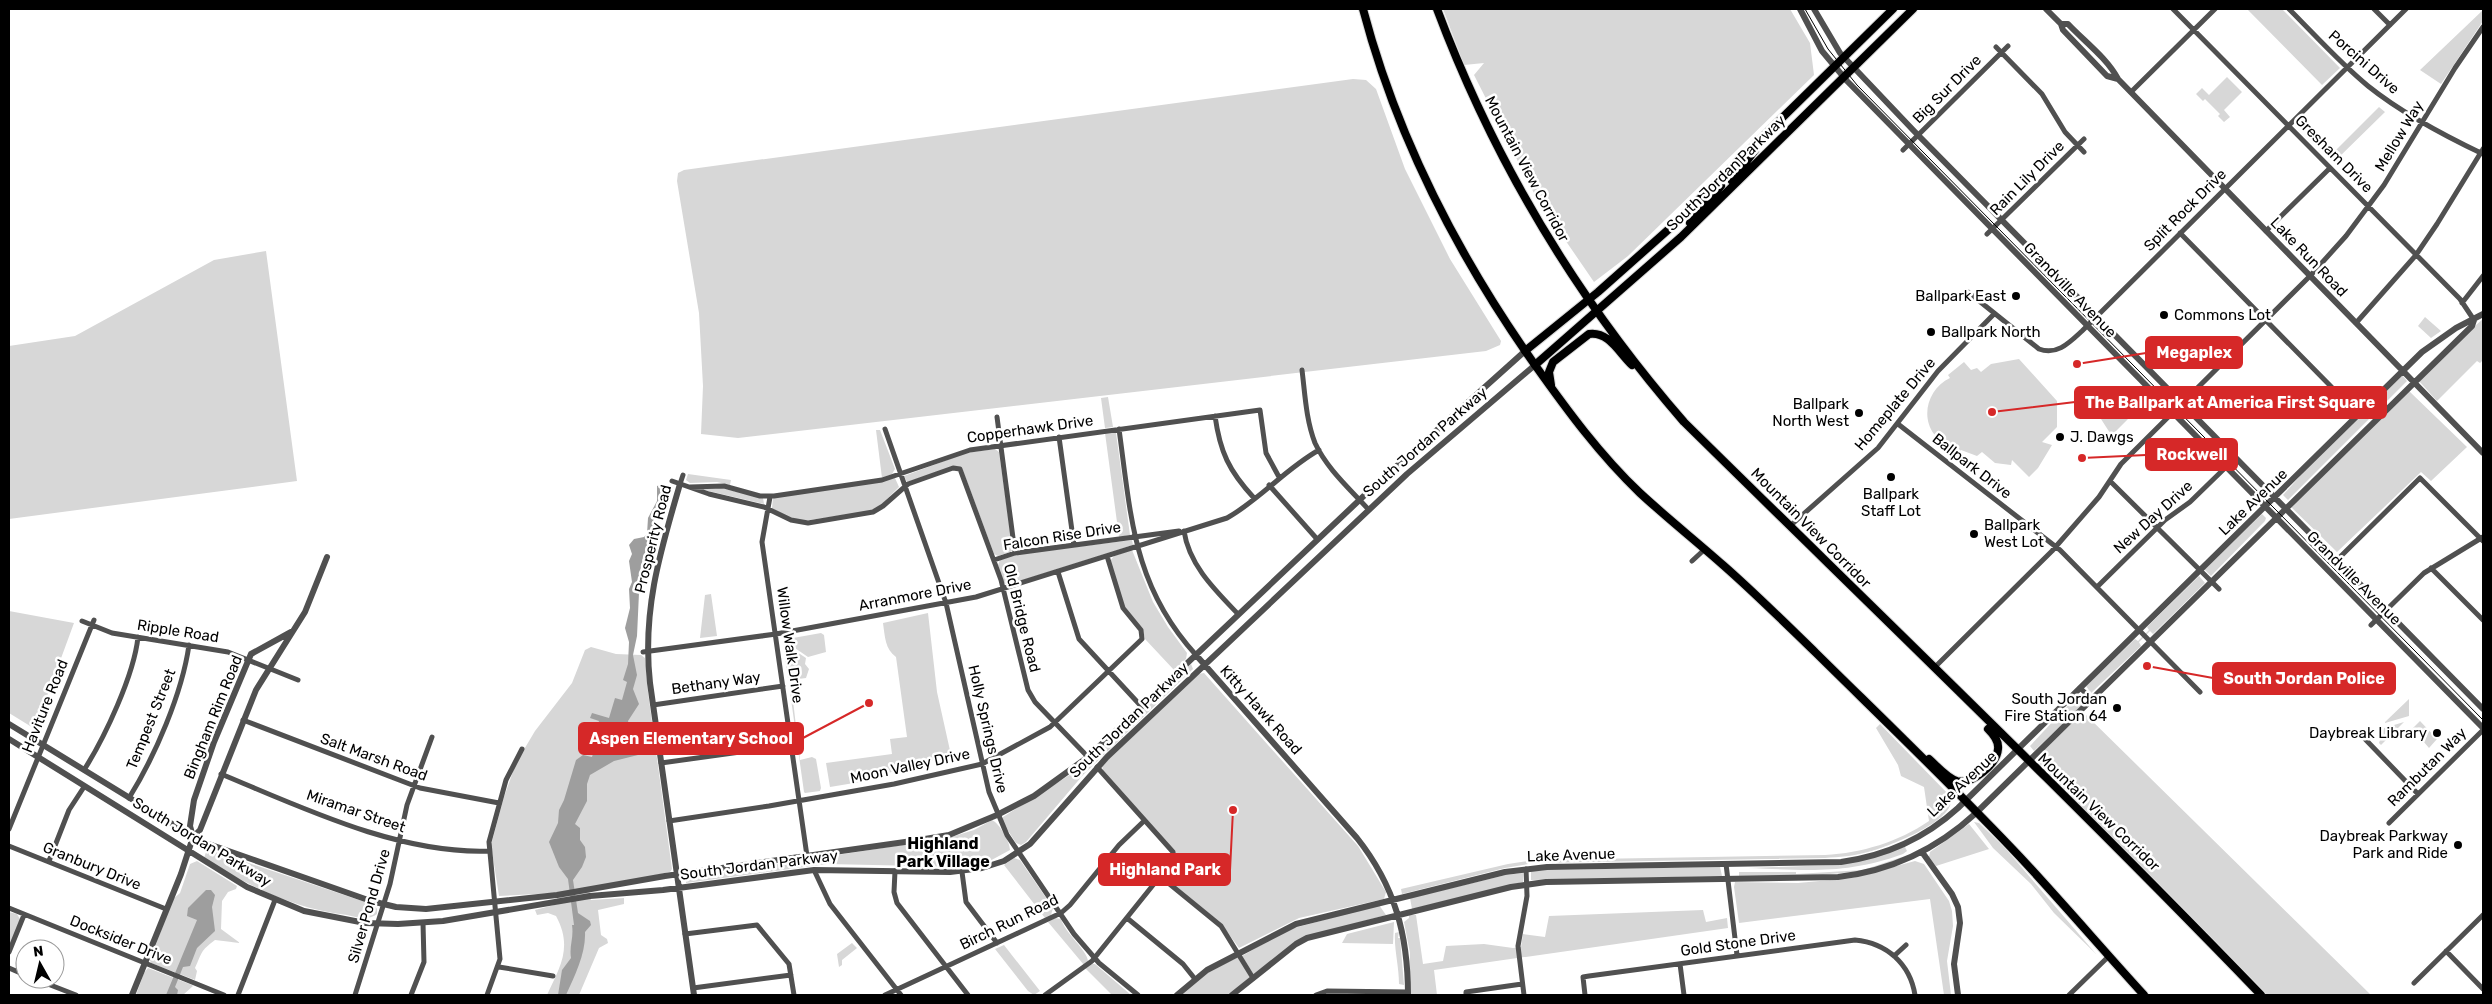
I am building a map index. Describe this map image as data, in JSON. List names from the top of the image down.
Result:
{
  "streets": {
    "main road": ["Mountain View Corridor", "South Jordan Parkway"],
    "street": [
      "Porcini Drive",
      "Big Sur Drive",
      "Mellow Way",
      "Gresham Drive",
      "Rain Lily Drive",
      "Split Rock Drive",
      "Lake Run Road",
      "Grandville Avenue",
      "Homeplate Drive",
      "Copperhawk Drive",
      "Ballpark Drive",
      "Lake Avenue",
      "New Day Drive",
      "Falcon Rise Drive",
      "Prosperity Road",
      "Arranmore Drive",
      "Old Bridge Road",
      "Ripple Road",
      "Willow Walk Drive",
      "Bethany Way",
      "Haviture Road",
      "Kitty Hawk Road",
      "Bingham Rim Road",
      "Tempest Street",
      "Holly Springs Drive",
      "Salt Marsh Road",
      "Moon Valley Drive",
      "Rambutan Way",
      "Miramar Street",
      "Granbury Drive",
      "Silver Pond Drive",
      "Birch Run Road",
      "Docksider Drive",
      "Gold Stone Drive"
    ]
  },
  "crossings": [
    ["Porcini Drive", "Mellow Way"],
    ["Porcini Drive", "Split Rock Drive"],
    ["Big Sur Drive", "Grandville Avenue"],
    ["Mellow Way", "Gresham Drive"],
    ["Mellow Way", "Mountain View Corridor"],
    ["Mellow Way", "Lake Run Road"],
    ["Mellow Way", "Grandville Avenue"],
    ["Mellow Way", "Ballpark Drive"],
    ["Gresham Drive", "Split Rock Drive"],
    ["Gresham Drive", "Lake Avenue"],
    ["Mountain View Corridor", "South Jordan Parkway"],
    ["Mountain View Corridor", "Homeplate Drive"],
    ["Mountain View Corridor", "Lake Avenue"],
    ["South Jordan Parkway", "Grandville Avenue"],
    ["South Jordan Parkway", "Prosperity Road"],
    ["South Jordan Parkway", "Old Bridge Road"],
    ["South Jordan Parkway", "Willow Walk Drive"],
    ["South Jordan Parkway", "Haviture Road"],
    ["South Jordan Parkway", "Kitty Hawk Road"],
    ["South Jordan Parkway", "Bingham Rim Road"],
    ["South Jordan Parkway", "Tempest Street"],
    ["South Jordan Parkway", "Holly Springs Drive"],
    ["South Jordan Parkway", "Silver Pond Drive"],
    ["Rain Lily Drive", "Grandville Avenue"],
    ["Split Rock Drive", "Lake Run Road"],
    ["Split Rock Drive", "Grandville Avenue"],
    ["Split Rock Drive", "Homeplate Drive"],
    ["Lake Run Road", "Lake Avenue"],
    ["Grandville Avenue", "Lake Avenue"],
    ["Grandville Avenue", "New Day Drive"],
    ["Grandville Avenue", "Rambutan Way"],
    ["Homeplate Drive", "Ballpark Drive"],
    ["Copperhawk Drive", "Prosperity Road"],
    ["Copperhawk Drive", "Arranmore Drive"],
    ["Copperhawk Drive", "Old Bridge Road"],
    ["Copperhawk Drive", "Willow Walk Drive"],
    ["Copperhawk Drive", "Kitty Hawk Road"],
    ["Copperhawk Drive", "Holly Springs Drive"],
    ["Ballpark Drive", "Lake Avenue"],
    ["Ballpark Drive", "New Day Drive"],
    ["Lake Avenue", "Kitty Hawk Road"],
    ["Falcon Rise Drive", "Arranmore Drive"],
    ["Falcon Rise Drive", "Old Bridge Road"],
    ["Falcon Rise Drive", "Kitty Hawk Road"],
    ["Prosperity Road", "Arranmore Drive"],
    ["Prosperity Road", "Bethany Way"],
    ["Prosperity Road", "Moon Valley Drive"],
    ["Arranmore Drive", "Old Bridge Road"],
    ["Arranmore Drive", "Willow Walk Drive"],
    ["Arranmore Drive", "Kitty Hawk Road"],
    ["Arranmore Drive", "Holly Springs Drive"],
    ["Arranmore Drive", "Moon Valley Drive"],
    ["Old Bridge Road", "Moon Valley Drive"],
    ["Ripple Road", "Haviture Road"],
    ["Ripple Road", "Bingham Rim Road"],
    ["Ripple Road", "Tempest Street"],
    ["Willow Walk Drive", "Bethany Way"],
    ["Willow Walk Drive", "Moon Valley Drive"],
    ["Bingham Rim Road", "Salt Marsh Road"],
    ["Bingham Rim Road", "Miramar Street"],
    ["Bingham Rim Road", "Granbury Drive"],
    ["Bingham Rim Road", "Docksider Drive"],
    ["Holly Springs Drive", "Moon Valley Drive"],
    ["Holly Springs Drive", "Birch Run Road"],
    ["Salt Marsh Road", "Silver Pond Drive"],
    ["Miramar Street", "Silver Pond Drive"]
  ],
  "districts": ["Highland Park Village"],
  "places": [
    "Ballpark East",
    "Commons Lot",
    "Ballpark North",
    "Megaplex",
    "The Ballpark at America First Square",
    "Ballpark North West",
    "J. Dawgs",
    "Rockwell",
    "Ballpark Staff Lot",
    "Ballpark West Lot",
    "South Jordan Police",
    "Aspen Elementary School",
    "South Jordan Fire Station 64",
    "Daybreak Library",
    "Highland Park",
    "Daybreak Parkway Park and Ride"
  ],
  "north": "top"
}
